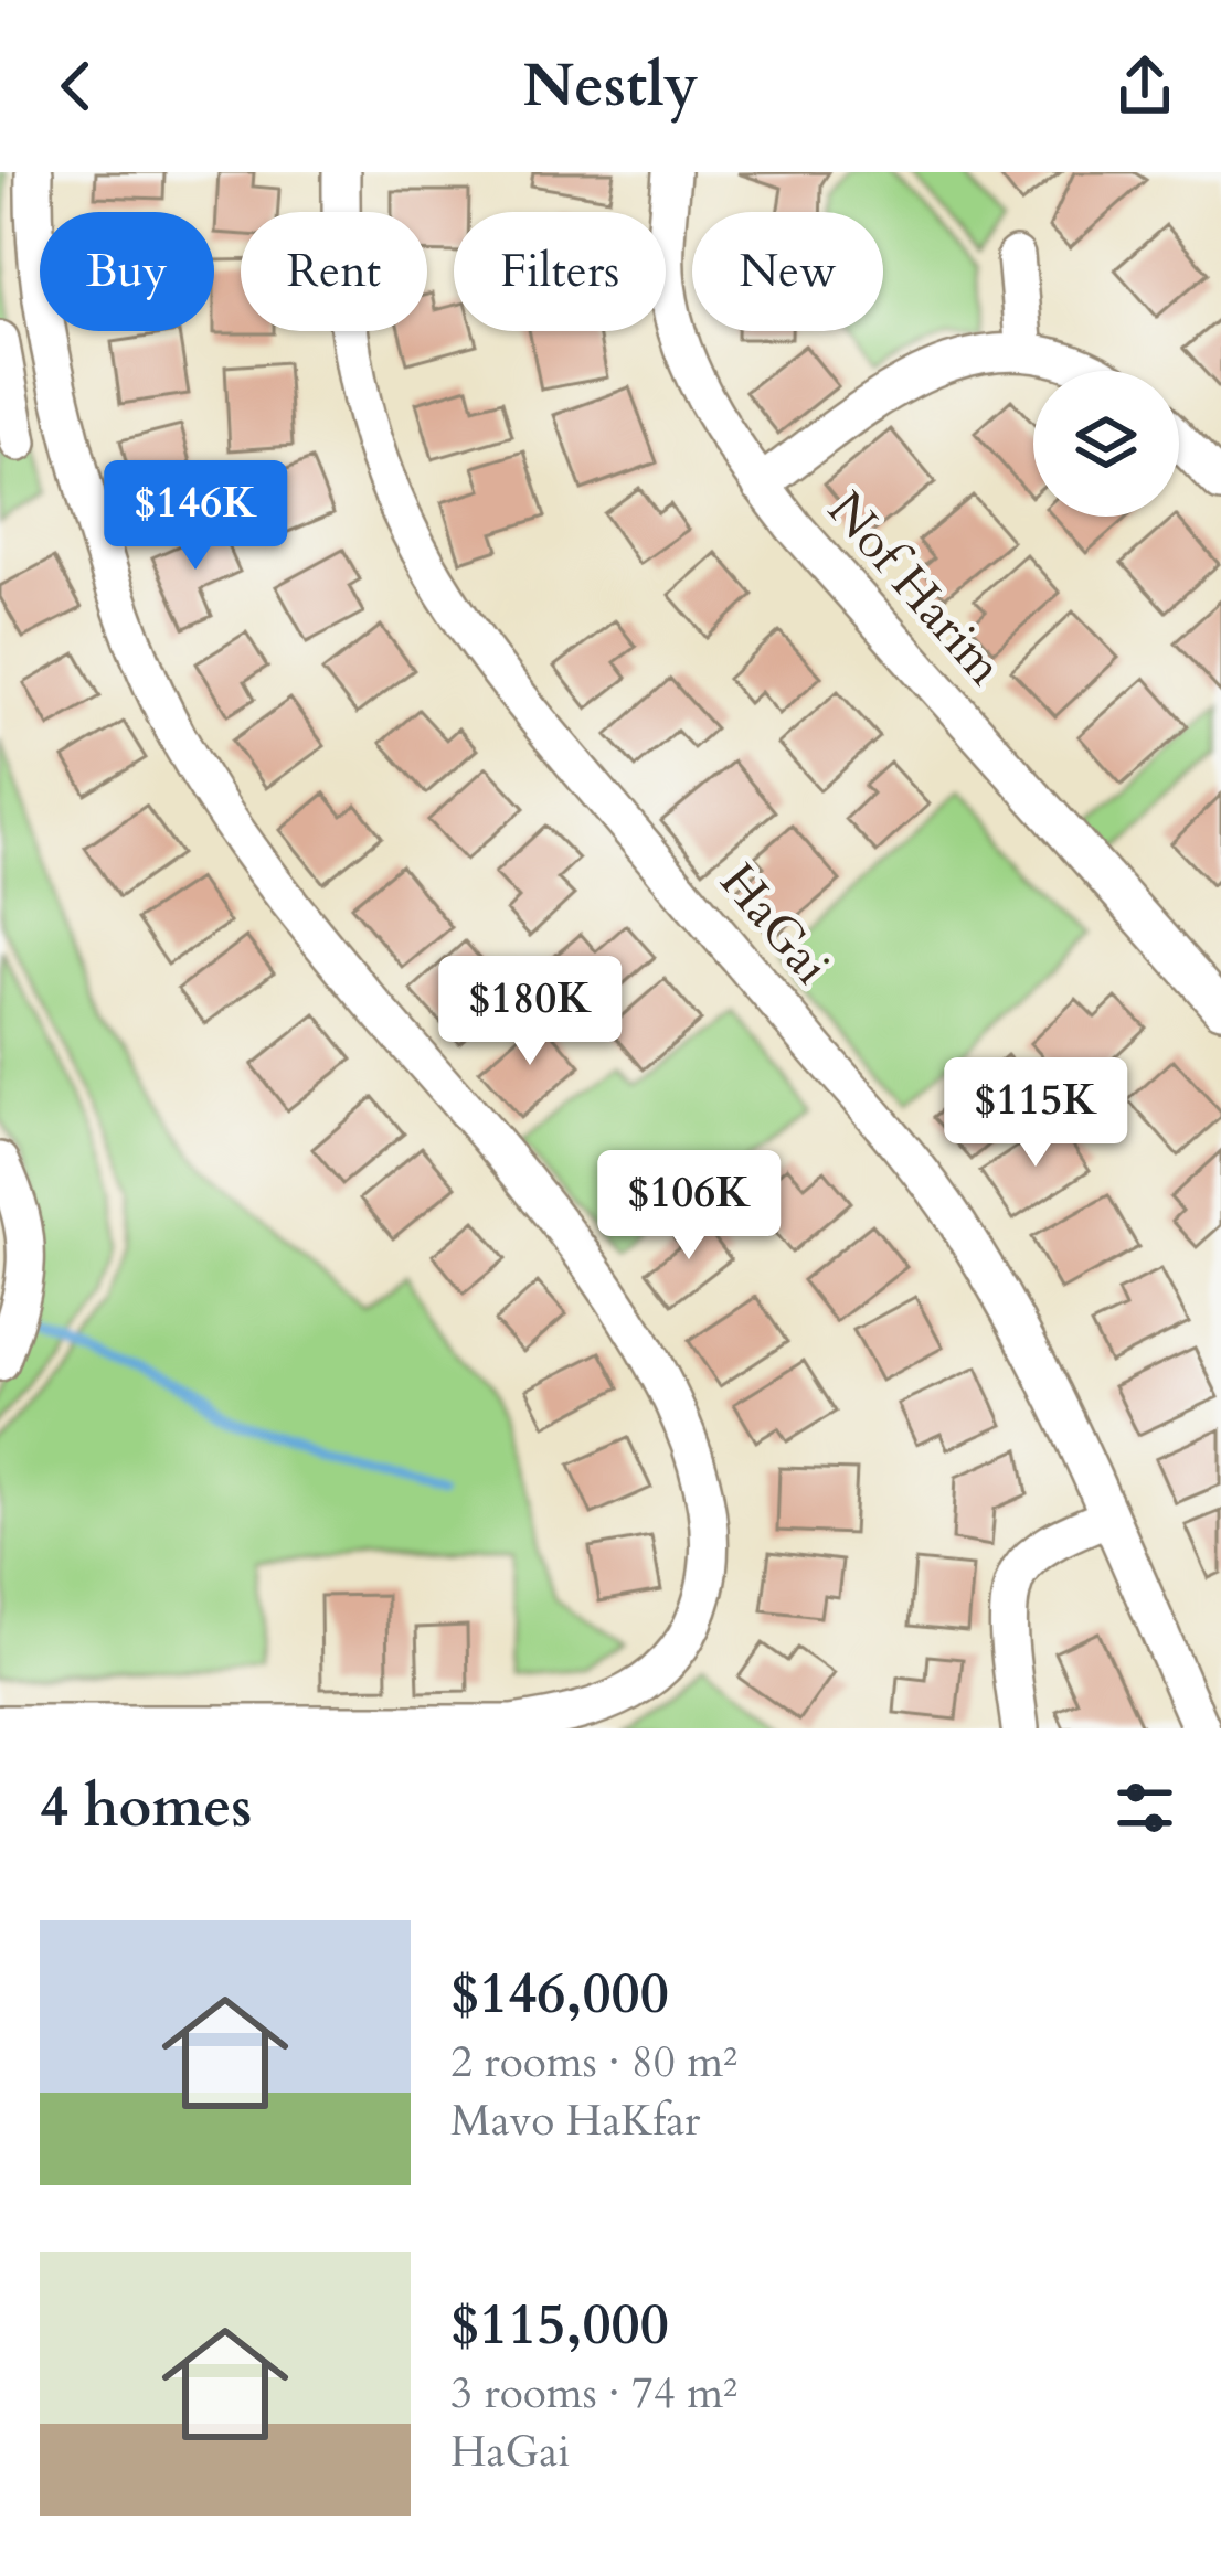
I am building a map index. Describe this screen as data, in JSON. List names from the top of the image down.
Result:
{
  "streets": {
    "street": ["Nof Harim", "HaGai"]
  },
  "page": {
    "header": "Nestly",
    "chip": [
      "Buy",
      "Rent",
      "Filters",
      "New"
    ],
    "price": [
      "$146K",
      "$180K",
      "$115K",
      "$106K"
    ],
    "heading": "4 homes",
    "list": [
      {
        "name": "$146,000",
        "note": "2 rooms · 80 m² · Mavo HaKfar"
      },
      {
        "name": "$115,000",
        "note": "3 rooms · 74 m² · HaGai"
      }
    ]
  }
}
